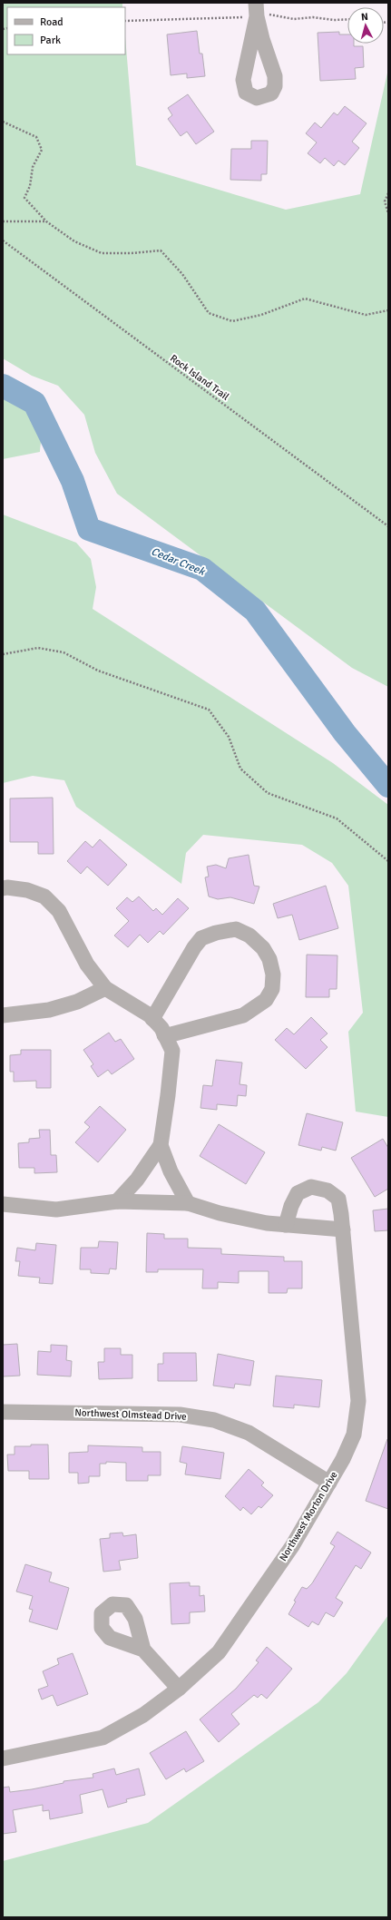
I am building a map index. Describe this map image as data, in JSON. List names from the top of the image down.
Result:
{
  "streets": {
    "street": ["Northwest Olmstead Drive", "Northwest Morton Drive"],
    "path": ["Rock Island Trail"]
  },
  "crossings": [
    ["Northwest Olmstead Drive", "Northwest Morton Drive"]
  ],
  "water": ["Cedar Creek"],
  "legend": ["Road", "Park"],
  "north": "top"
}
